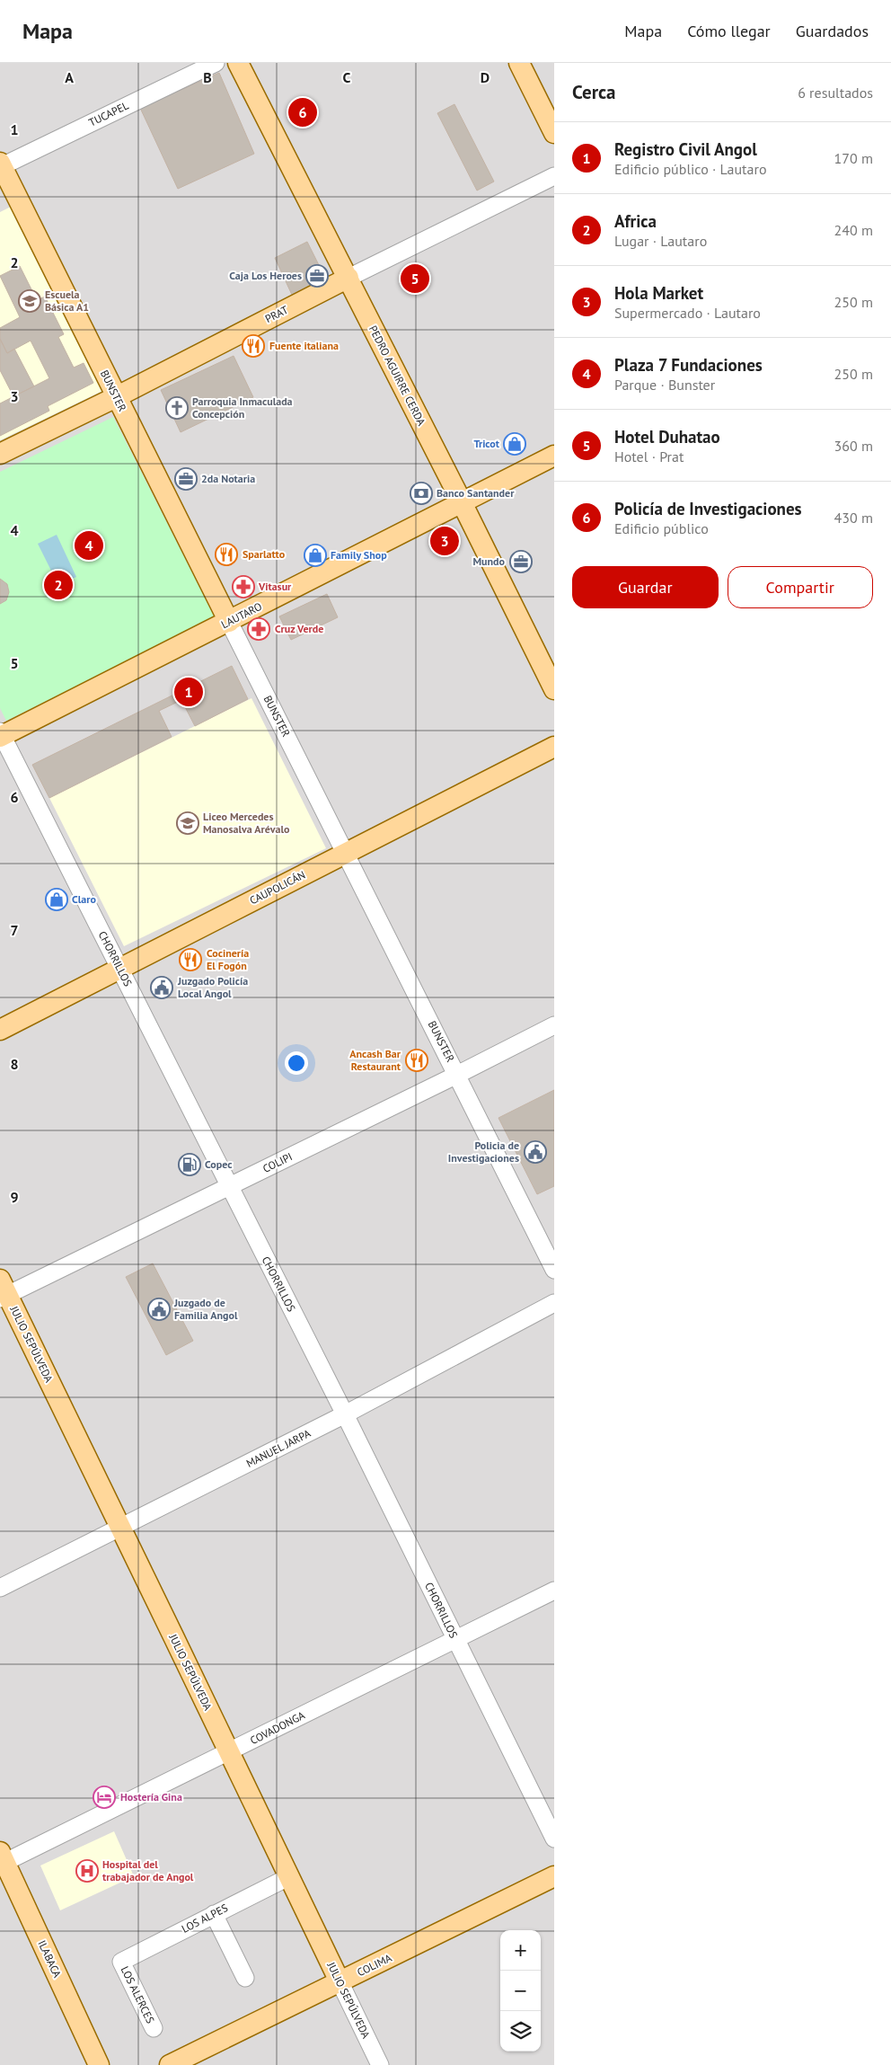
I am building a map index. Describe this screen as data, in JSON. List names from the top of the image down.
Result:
{
  "streets": {
    "main road": [
      "PRAT",
      "PEDRO AGUIRRE CERDA",
      "BUNSTER",
      "LAUTARO",
      "CAUPOLICÁN",
      "JULIO SEPÚLVEDA",
      "ILABACA",
      "COLIMA"
    ],
    "street": [
      "TUCAPEL",
      "CHORRILLOS",
      "COLIPI",
      "MANUEL JARPA",
      "COVADONGA",
      "LOS ALPES",
      "LOS ALERCES"
    ]
  },
  "crossings": [
    ["TUCAPEL", "BUNSTER"],
    ["PRAT", "PEDRO AGUIRRE CERDA"],
    ["PRAT", "BUNSTER"],
    ["PEDRO AGUIRRE CERDA", "LAUTARO"],
    ["BUNSTER", "LAUTARO"],
    ["BUNSTER", "CAUPOLICÁN"],
    ["BUNSTER", "COLIPI"],
    ["LAUTARO", "CHORRILLOS"],
    ["CAUPOLICÁN", "CHORRILLOS"],
    ["CHORRILLOS", "COLIPI"],
    ["CHORRILLOS", "MANUEL JARPA"],
    ["CHORRILLOS", "COVADONGA"],
    ["COLIPI", "JULIO SEPÚLVEDA"],
    ["JULIO SEPÚLVEDA", "MANUEL JARPA"],
    ["JULIO SEPÚLVEDA", "COVADONGA"],
    ["JULIO SEPÚLVEDA", "LOS ALPES"],
    ["JULIO SEPÚLVEDA", "COLIMA"],
    ["COVADONGA", "ILABACA"],
    ["LOS ALPES", "LOS ALERCES"]
  ],
  "places": {
    "office": ["Caja Los Heroes", "2da Notaria", "Mundo"],
    "school or university": ["Escuela Básica A1", "Liceo Mercedes Manosalva Arévalo"],
    "restaurant": [
      "Fuente italiana",
      "Sparlatto",
      "Cocinería El Fogón",
      "Ancash Bar Restaurant"
    ],
    "church": ["Parroquia Inmaculada Concepción"],
    "shop": ["Tricot", "Family Shop", "Claro"],
    "bank": ["Banco Santander"],
    "pharmacy": ["Vitasur", "Cruz Verde"],
    "public building": ["Juzgado Policía Local Angol", "Policia de Investigaciones", "Juzgado de Familia Angol"],
    "fuel station": ["Copec"],
    "hotel": ["Hostería Gina"],
    "hospital": ["Hospital del trabajador de Angol"]
  },
  "page": {
    "header": "Mapa",
    "nav": ["Mapa", "Cómo llegar", "Guardados"],
    "heading": ["Cerca", "6 resultados"],
    "pins": [
      "6",
      "5",
      "3",
      "4",
      "2",
      "1"
    ],
    "list": [
      {
        "mark": "1",
        "name": "Registro Civil Angol",
        "note": "Edificio público · Lautaro",
        "value": "170 m"
      },
      {
        "mark": "2",
        "name": "Africa",
        "note": "Lugar · Lautaro",
        "value": "240 m"
      },
      {
        "mark": "3",
        "name": "Hola Market",
        "note": "Supermercado · Lautaro",
        "value": "250 m"
      },
      {
        "mark": "4",
        "name": "Plaza 7 Fundaciones",
        "note": "Parque · Bunster",
        "value": "250 m"
      },
      {
        "mark": "5",
        "name": "Hotel Duhatao",
        "note": "Hotel · Prat",
        "value": "360 m"
      },
      {
        "mark": "6",
        "name": "Policía de Investigaciones",
        "note": "Edificio público",
        "value": "430 m"
      }
    ],
    "buttons": ["Guardar", "Compartir"],
    "map_buttons": ["+", "−"]
  },
  "grid": {
    "columns": [
      "A",
      "B",
      "C",
      "D"
    ],
    "rows": [
      "1",
      "2",
      "3",
      "4",
      "5",
      "6",
      "7",
      "8",
      "9"
    ]
  }
}
